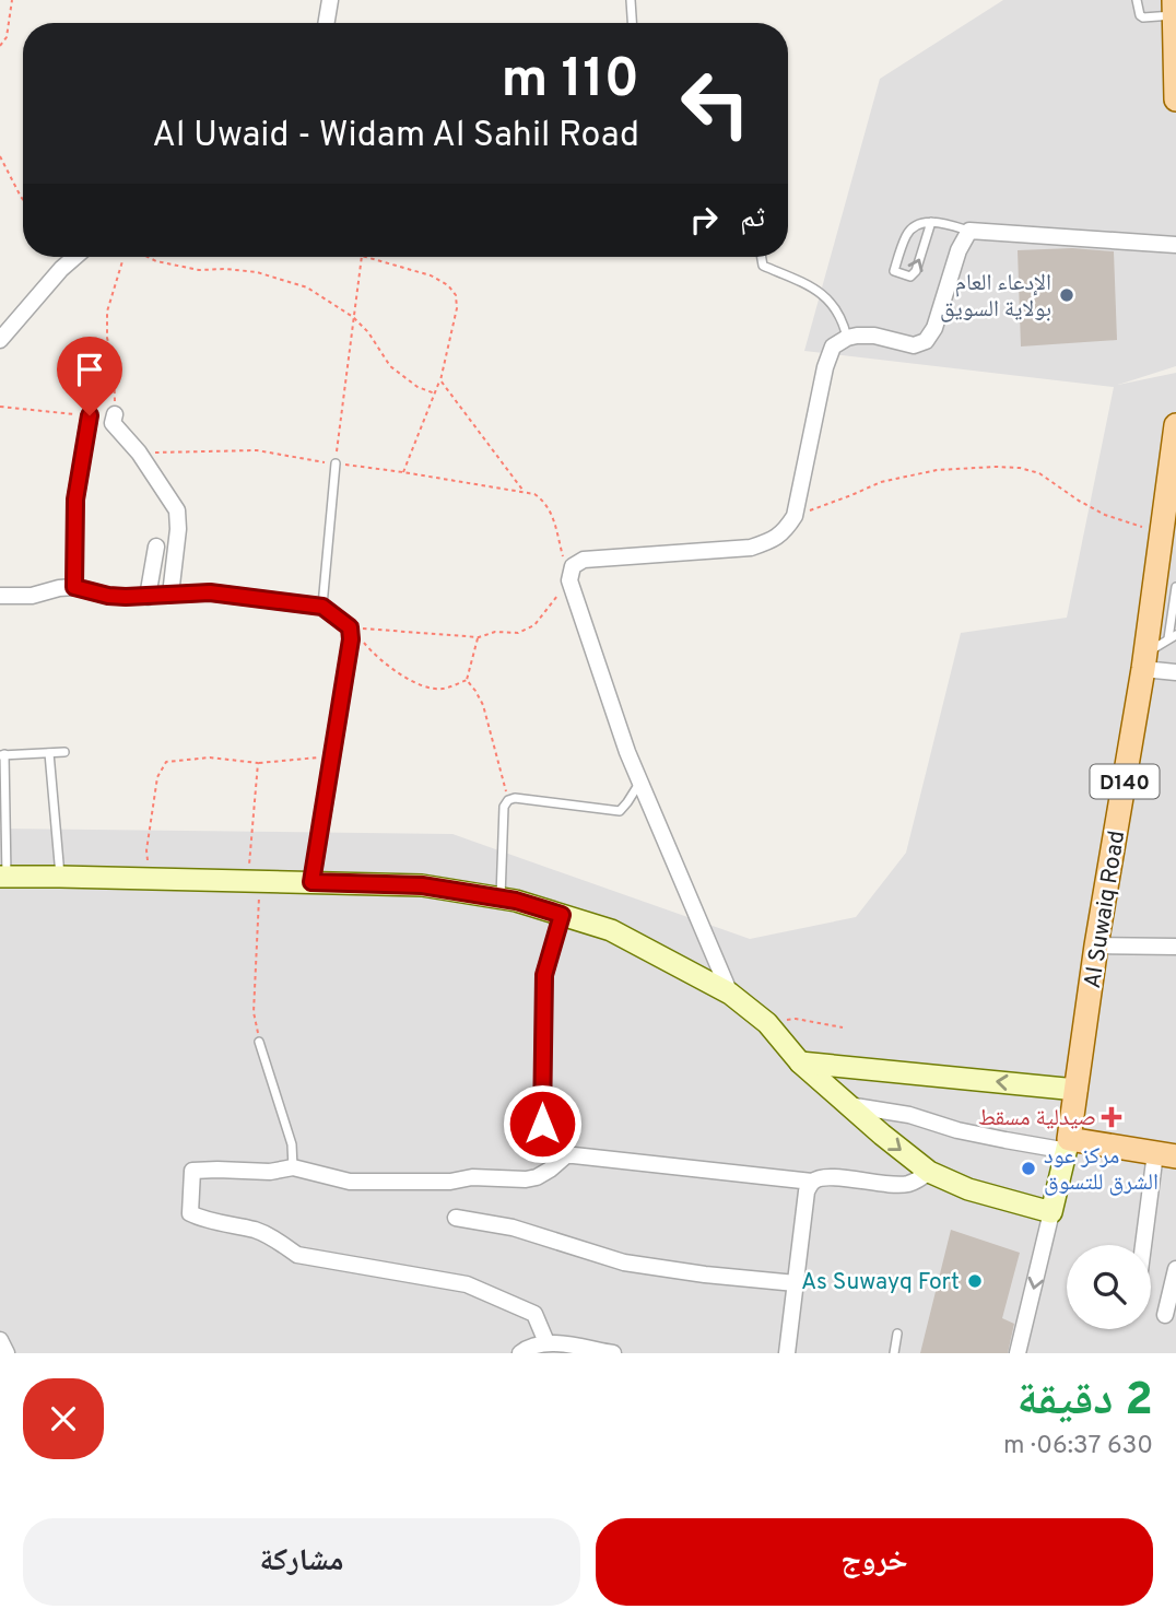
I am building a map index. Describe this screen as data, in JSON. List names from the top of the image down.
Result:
{
  "streets": {
    "main road": ["D140", "Al Suwaiq Road"]
  },
  "places": {
    "other": ["الإدعاء العام بولاية السويق", "مركز عود الشرق للتسوق", "As Suwayq Fort"],
    "health": ["صيدلية مسقط"]
  },
  "page": {
    "turn": ["110 m", "Al Uwaid - Widam Al Sahil Road"],
    "then": "ثم",
    "heading": ["2 دقيقة", "630 m · 06:37"],
    "buttons": ["خروج", "مشاركة"]
  }
}
